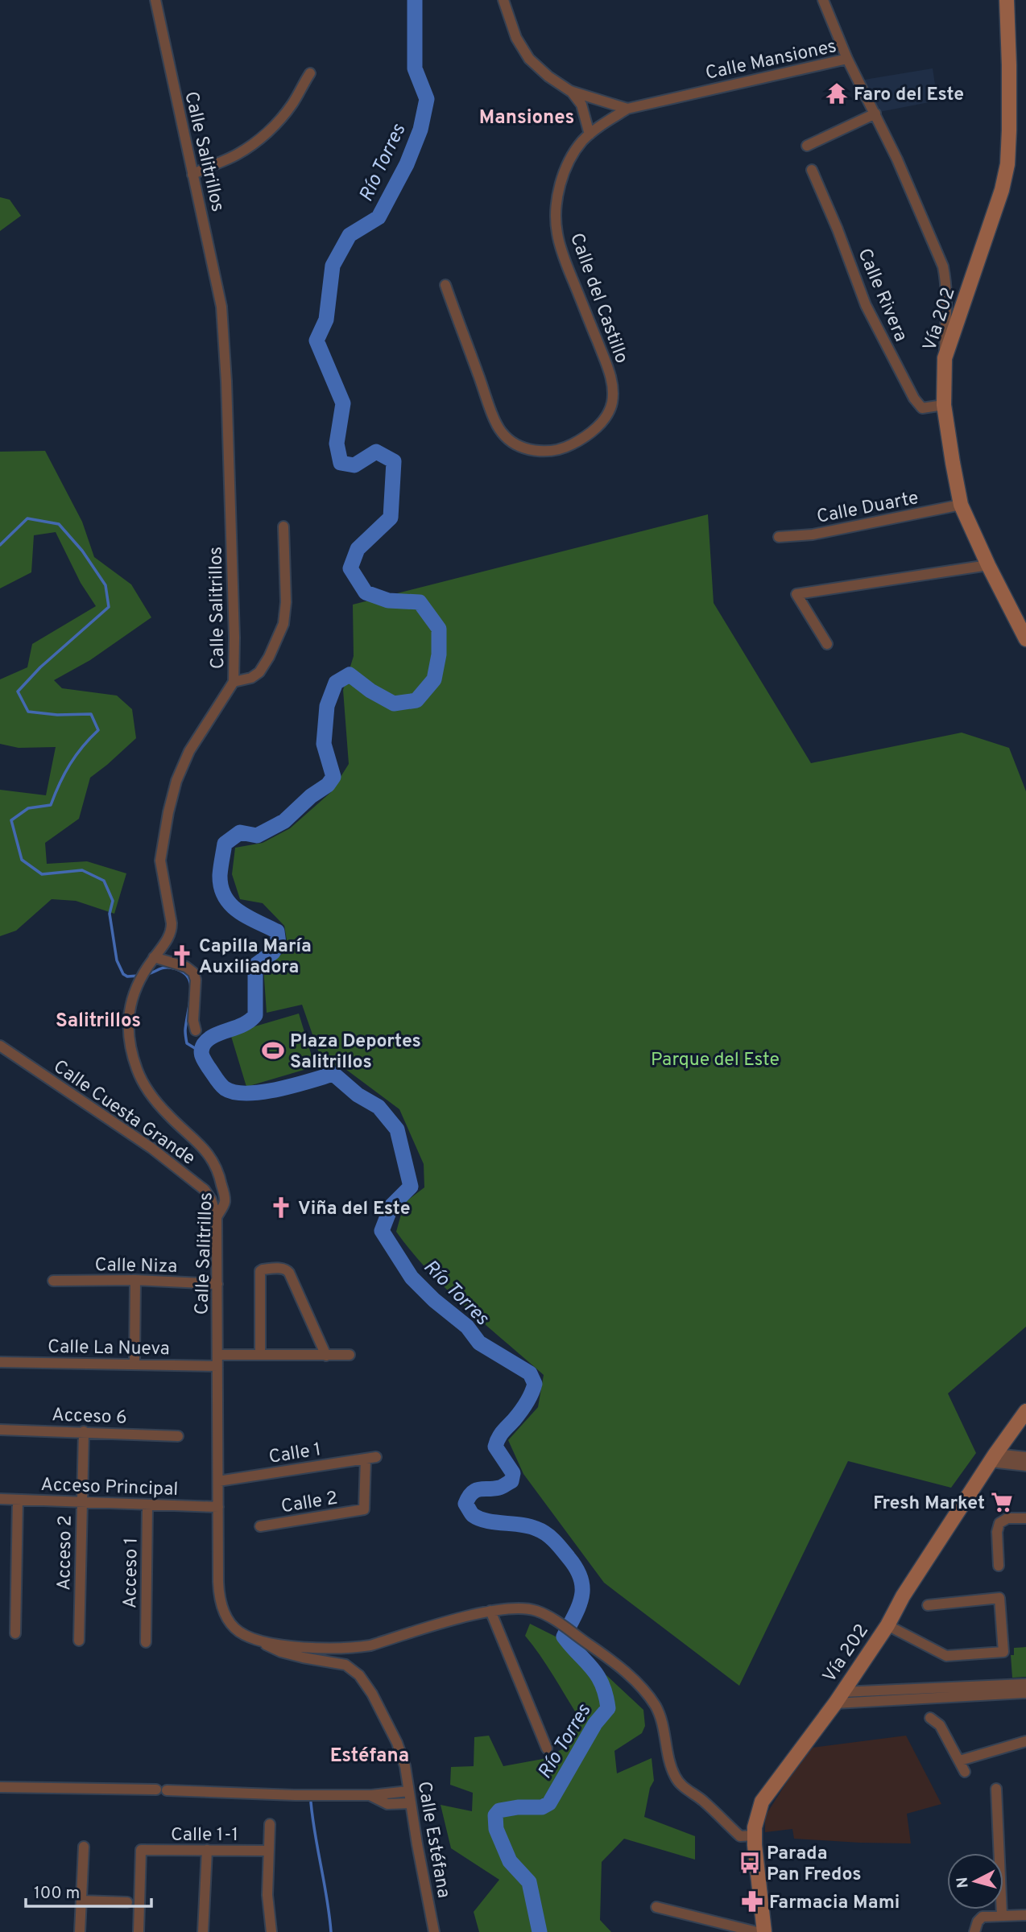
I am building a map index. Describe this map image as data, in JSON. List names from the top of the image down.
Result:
{
  "streets": {
    "main road": ["Vía 202"],
    "street": [
      "Calle Mansiones",
      "Calle Salitrillos",
      "Calle Rivera",
      "Calle del Castillo",
      "Calle Duarte",
      "Calle Cuesta Grande",
      "Calle Niza",
      "Calle La Nueva",
      "Acceso 6",
      "Calle 1",
      "Acceso Principal",
      "Calle 2",
      "Acceso 2",
      "Acceso 1",
      "Calle 1-1",
      "Calle Estéfana"
    ]
  },
  "crossings": [
    ["Calle Mansiones", "Calle del Castillo"],
    ["Calle Mansiones", "Vía 202"],
    ["Calle Salitrillos", "Vía 202"],
    ["Calle Salitrillos", "Calle Cuesta Grande"],
    ["Calle Salitrillos", "Calle Niza"],
    ["Calle Salitrillos", "Calle La Nueva"],
    ["Calle Salitrillos", "Calle 1"],
    ["Calle Salitrillos", "Acceso Principal"],
    ["Calle Salitrillos", "Calle Estéfana"],
    ["Calle Rivera", "Vía 202"],
    ["Vía 202", "Calle Duarte"],
    ["Acceso 6", "Acceso 2"],
    ["Calle 1", "Calle 2"],
    ["Acceso Principal", "Acceso 2"],
    ["Acceso Principal", "Acceso 1"]
  ],
  "districts": ["Mansiones", "Salitrillos", "Estéfana"],
  "water": ["Río Torres"],
  "parks": ["Parque del Este"],
  "places": {
    "temple": ["Faro del Este"],
    "church": ["Capilla María Auxiliadora", "Viña del Este"],
    "sports": ["Plaza Deportes Salitrillos"],
    "supermarket": ["Fresh Market"],
    "bus stop": ["Parada Pan Fredos"],
    "pharmacy": ["Farmacia Mami"]
  },
  "scale_bar": "100 m",
  "north": "left"
}
